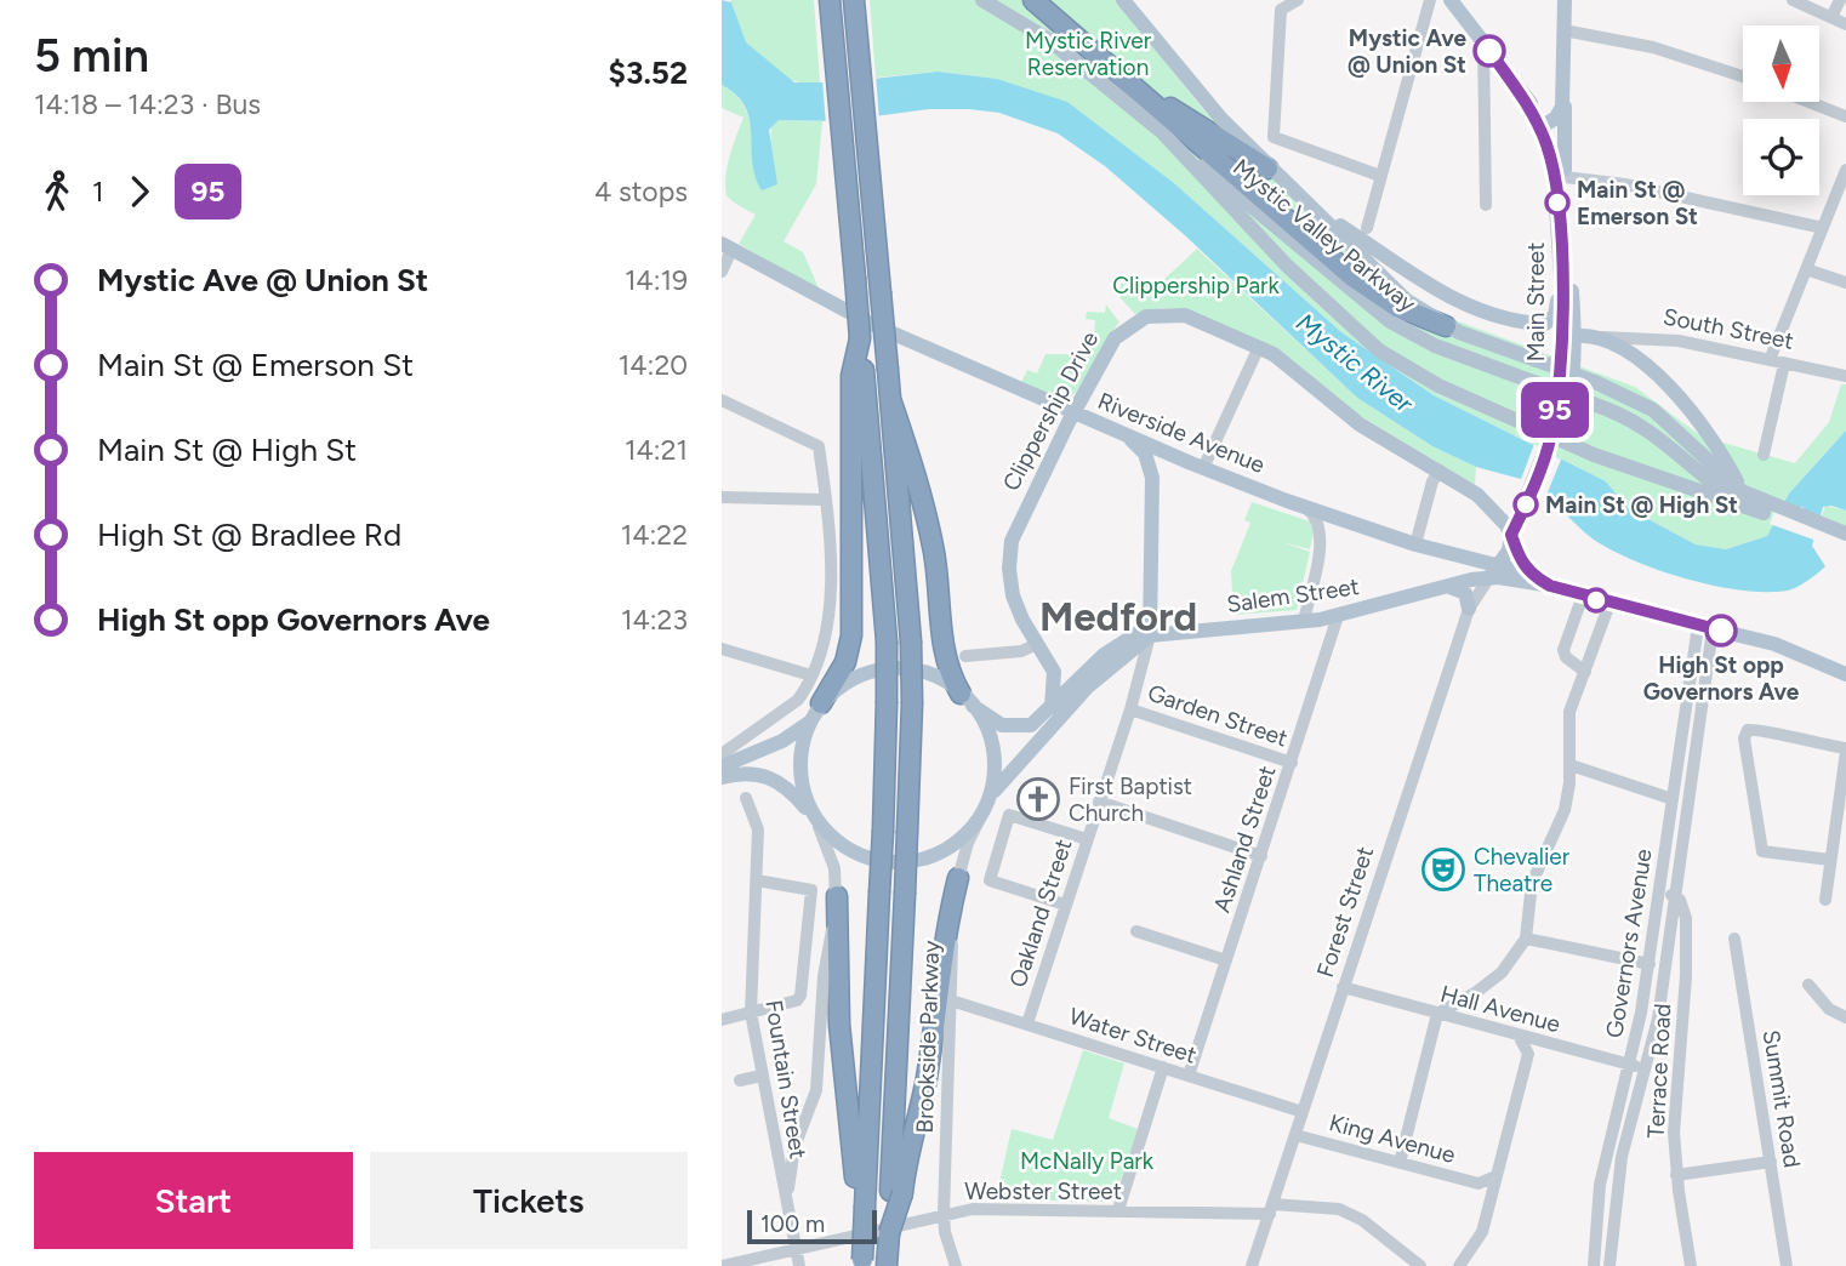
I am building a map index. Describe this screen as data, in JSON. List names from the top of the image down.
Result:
{
  "streets": {
    "main road": [
      "Mystic Valley Parkway",
      "Main Street",
      "South Street",
      "Clippership Drive",
      "Riverside Avenue",
      "Salem Street"
    ],
    "street": [
      "Garden Street",
      "Ashland Street",
      "Forest Street",
      "Oakland Street",
      "Governors Avenue",
      "Hall Avenue",
      "Water Street",
      "Brookside Parkway",
      "Terrace Road",
      "Fountain Street",
      "Summit Road",
      "King Avenue",
      "Webster Street"
    ]
  },
  "crossings": [
    ["Main Street", "South Street"],
    ["Main Street", "Clippership Drive"],
    ["Main Street", "Riverside Avenue"],
    ["Main Street", "Salem Street"],
    ["Main Street", "Forest Street"],
    ["Clippership Drive", "Riverside Avenue"],
    ["Clippership Drive", "Salem Street"],
    ["Riverside Avenue", "Salem Street"],
    ["Riverside Avenue", "Forest Street"],
    ["Salem Street", "Ashland Street"],
    ["Salem Street", "Forest Street"],
    ["Salem Street", "Oakland Street"],
    ["Salem Street", "Brookside Parkway"],
    ["Garden Street", "Ashland Street"],
    ["Garden Street", "Oakland Street"],
    ["Ashland Street", "Water Street"],
    ["Forest Street", "Hall Avenue"],
    ["Forest Street", "Water Street"],
    ["Forest Street", "King Avenue"],
    ["Forest Street", "Webster Street"],
    ["Oakland Street", "Water Street"],
    ["Governors Avenue", "Hall Avenue"],
    ["Governors Avenue", "Terrace Road"],
    ["Water Street", "Brookside Parkway"],
    ["Brookside Parkway", "Webster Street"],
    ["Fountain Street", "Webster Street"]
  ],
  "districts": ["Medford"],
  "water": ["Mystic River"],
  "parks": ["Mystic River Reservation", "Clippership Park", "McNally Park"],
  "places": {
    "other": [
      "Mystic Ave @ Union St",
      "Main St @ Emerson St",
      "Main St @ High St",
      "High St opp Governors Ave"
    ],
    "church": ["First Baptist Church"],
    "theatre": ["Chevalier Theatre"]
  },
  "lines": ["bus line 95"],
  "scale_bar": "100 m",
  "north": "bottom",
  "page": {
    "heading": ["5 min", "14:18 – 14:23 · Bus", "$3.52"],
    "on_map": "95",
    "legs": ["1", "95", "4 stops"],
    "list": [
      {
        "name": "Mystic Ave @ Union St",
        "value": "14:19"
      },
      {
        "name": "Main St @ Emerson St",
        "value": "14:20"
      },
      {
        "name": "Main St @ High St",
        "value": "14:21"
      },
      {
        "name": "High St @ Bradlee Rd",
        "value": "14:22"
      },
      {
        "name": "High St opp Governors Ave",
        "value": "14:23"
      }
    ],
    "buttons": ["Start", "Tickets"],
    "scale": "100 m"
  }
}
